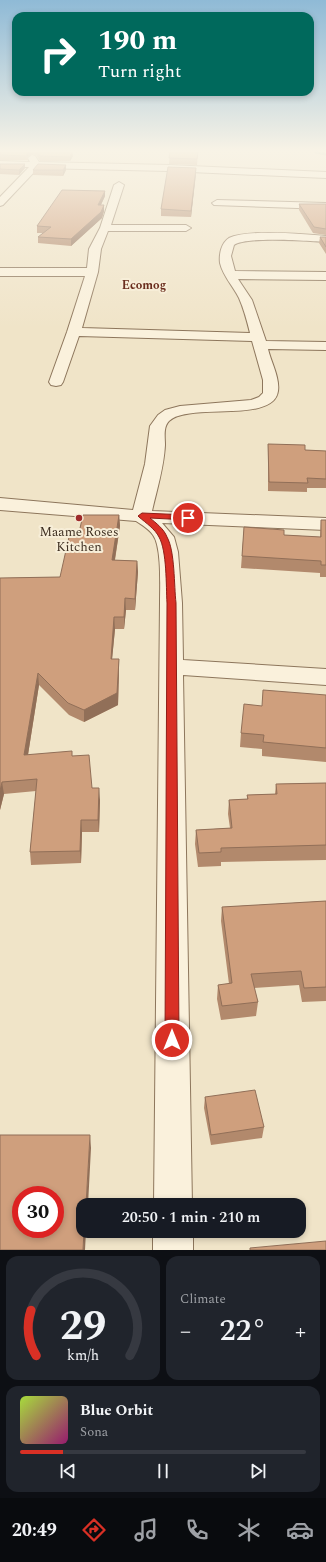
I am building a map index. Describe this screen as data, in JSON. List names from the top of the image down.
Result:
{
  "districts": ["Ecomog"],
  "places": ["Maame Roses Kitchen"],
  "page": {
    "turn": ["190 m", "Turn right"],
    "limit": "30",
    "trip": "20:50 · 1 min · 210 m",
    "tile": "Climate",
    "heat": ["−", "22°", "+"],
    "song": ["Blue Orbit", "Sona"],
    "tabs": "20:49",
    "gauge": ["29", "km/h"]
  }
}
